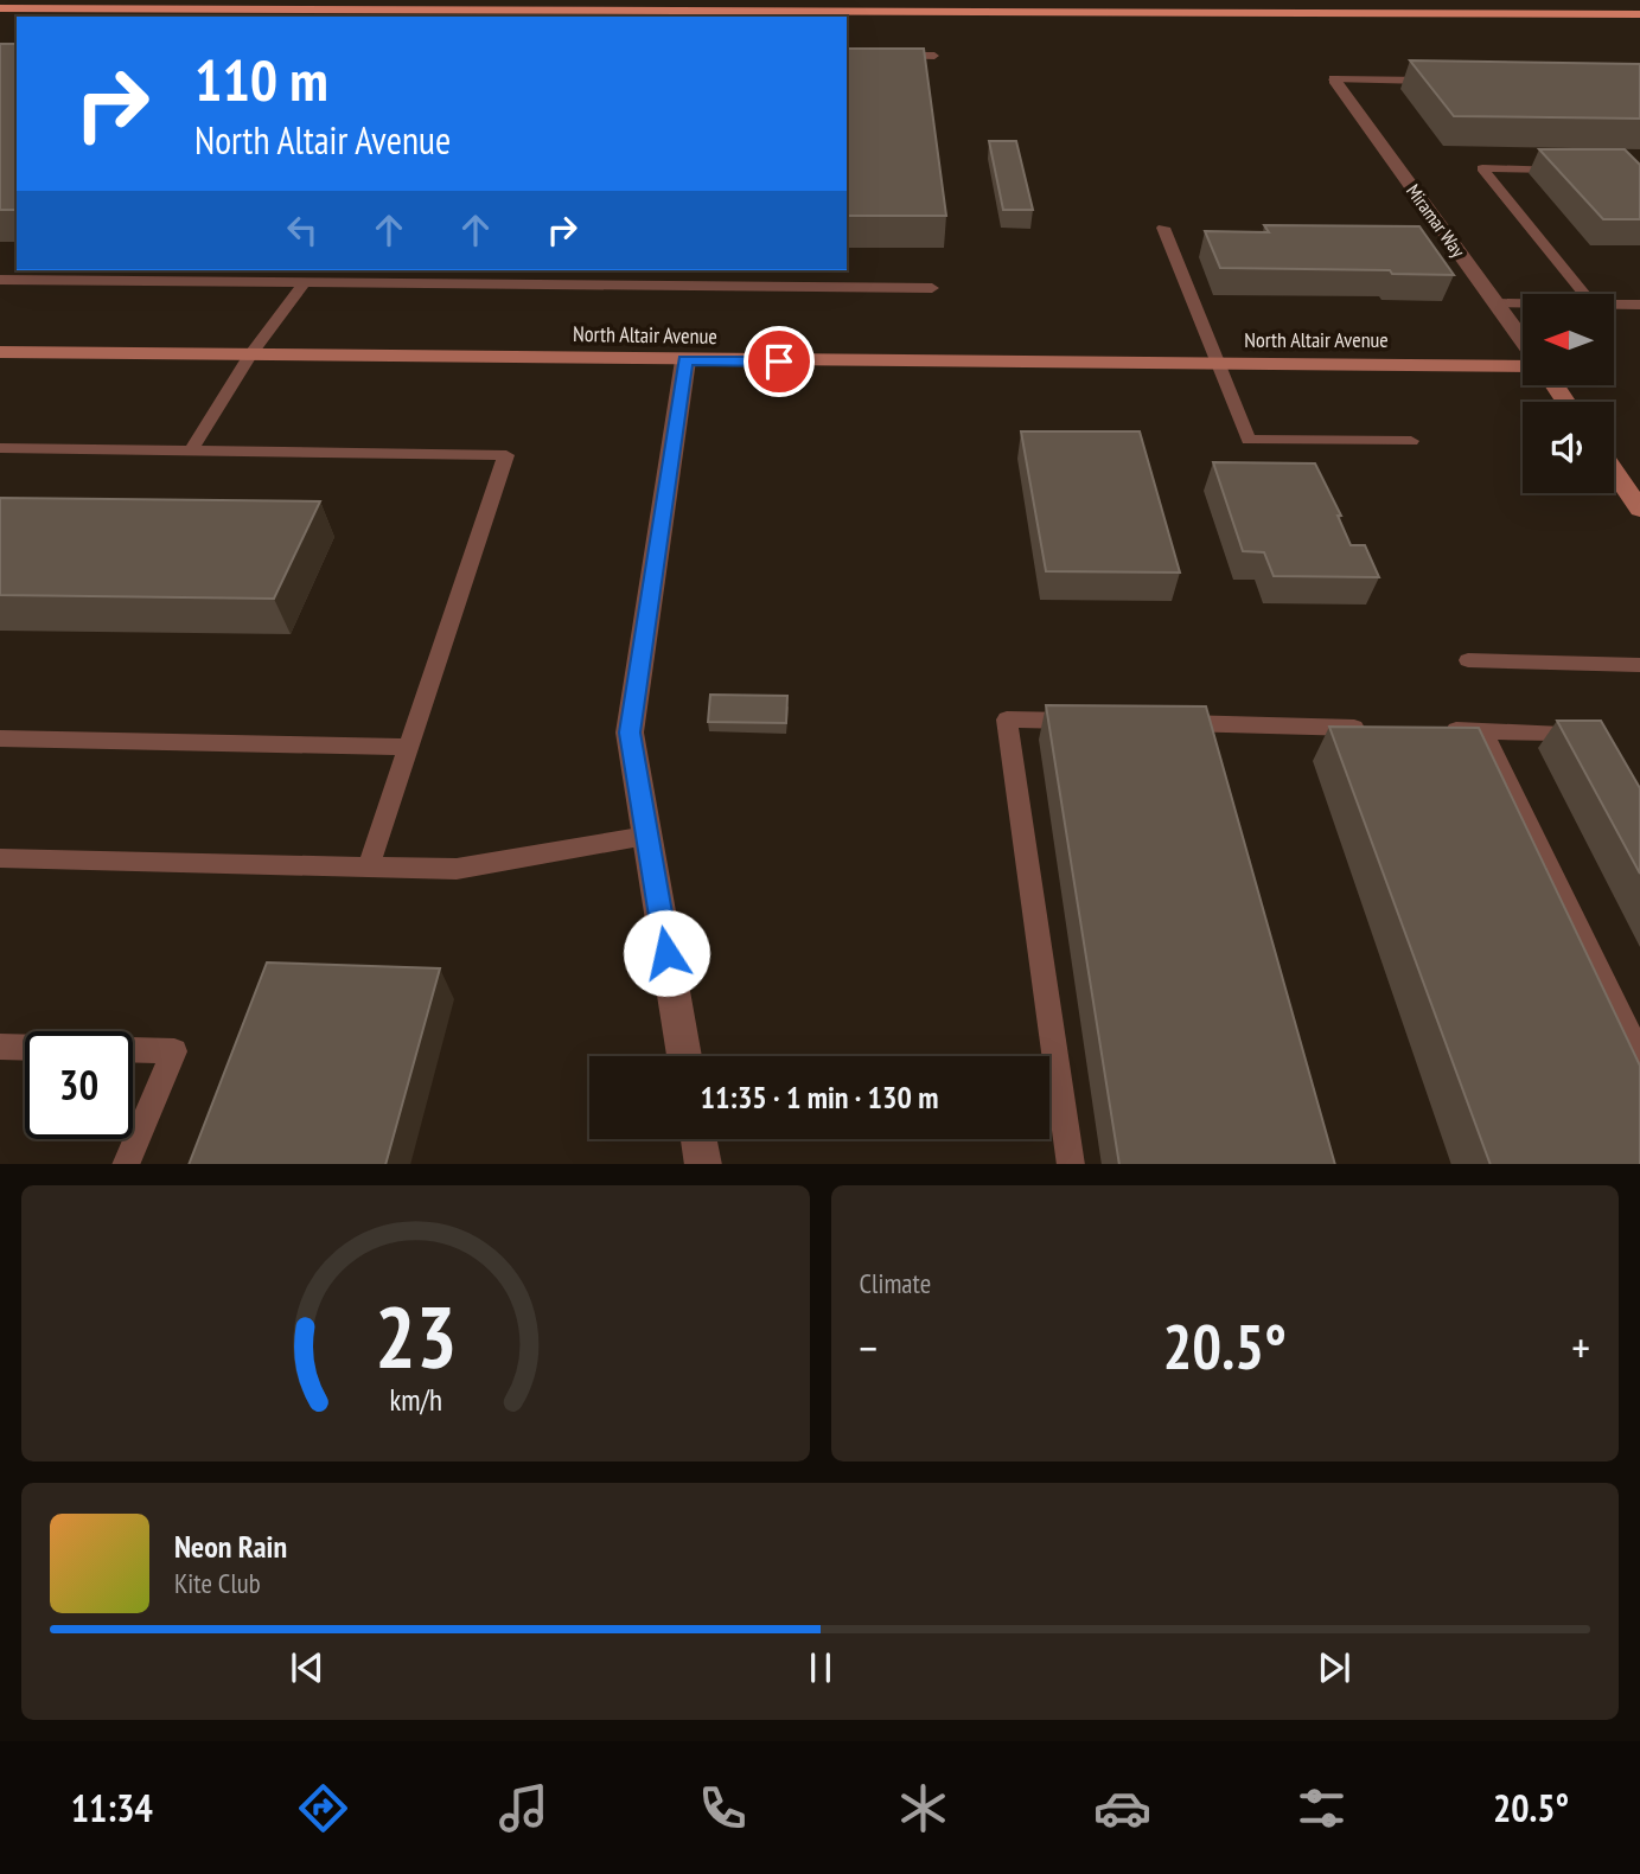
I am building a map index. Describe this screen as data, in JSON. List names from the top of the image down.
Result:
{
  "streets": {
    "street": ["Miramar Way", "North Altair Avenue"]
  },
  "north": "left",
  "page": {
    "turn": ["110 m", "North Altair Avenue"],
    "limit": "30",
    "trip": "11:35 · 1 min · 130 m",
    "tile": "Climate",
    "heat": ["−", "20.5°", "+"],
    "song": ["Neon Rain", "Kite Club"],
    "tabs": ["11:34", "20.5°"],
    "gauge": ["23", "km/h"]
  }
}
